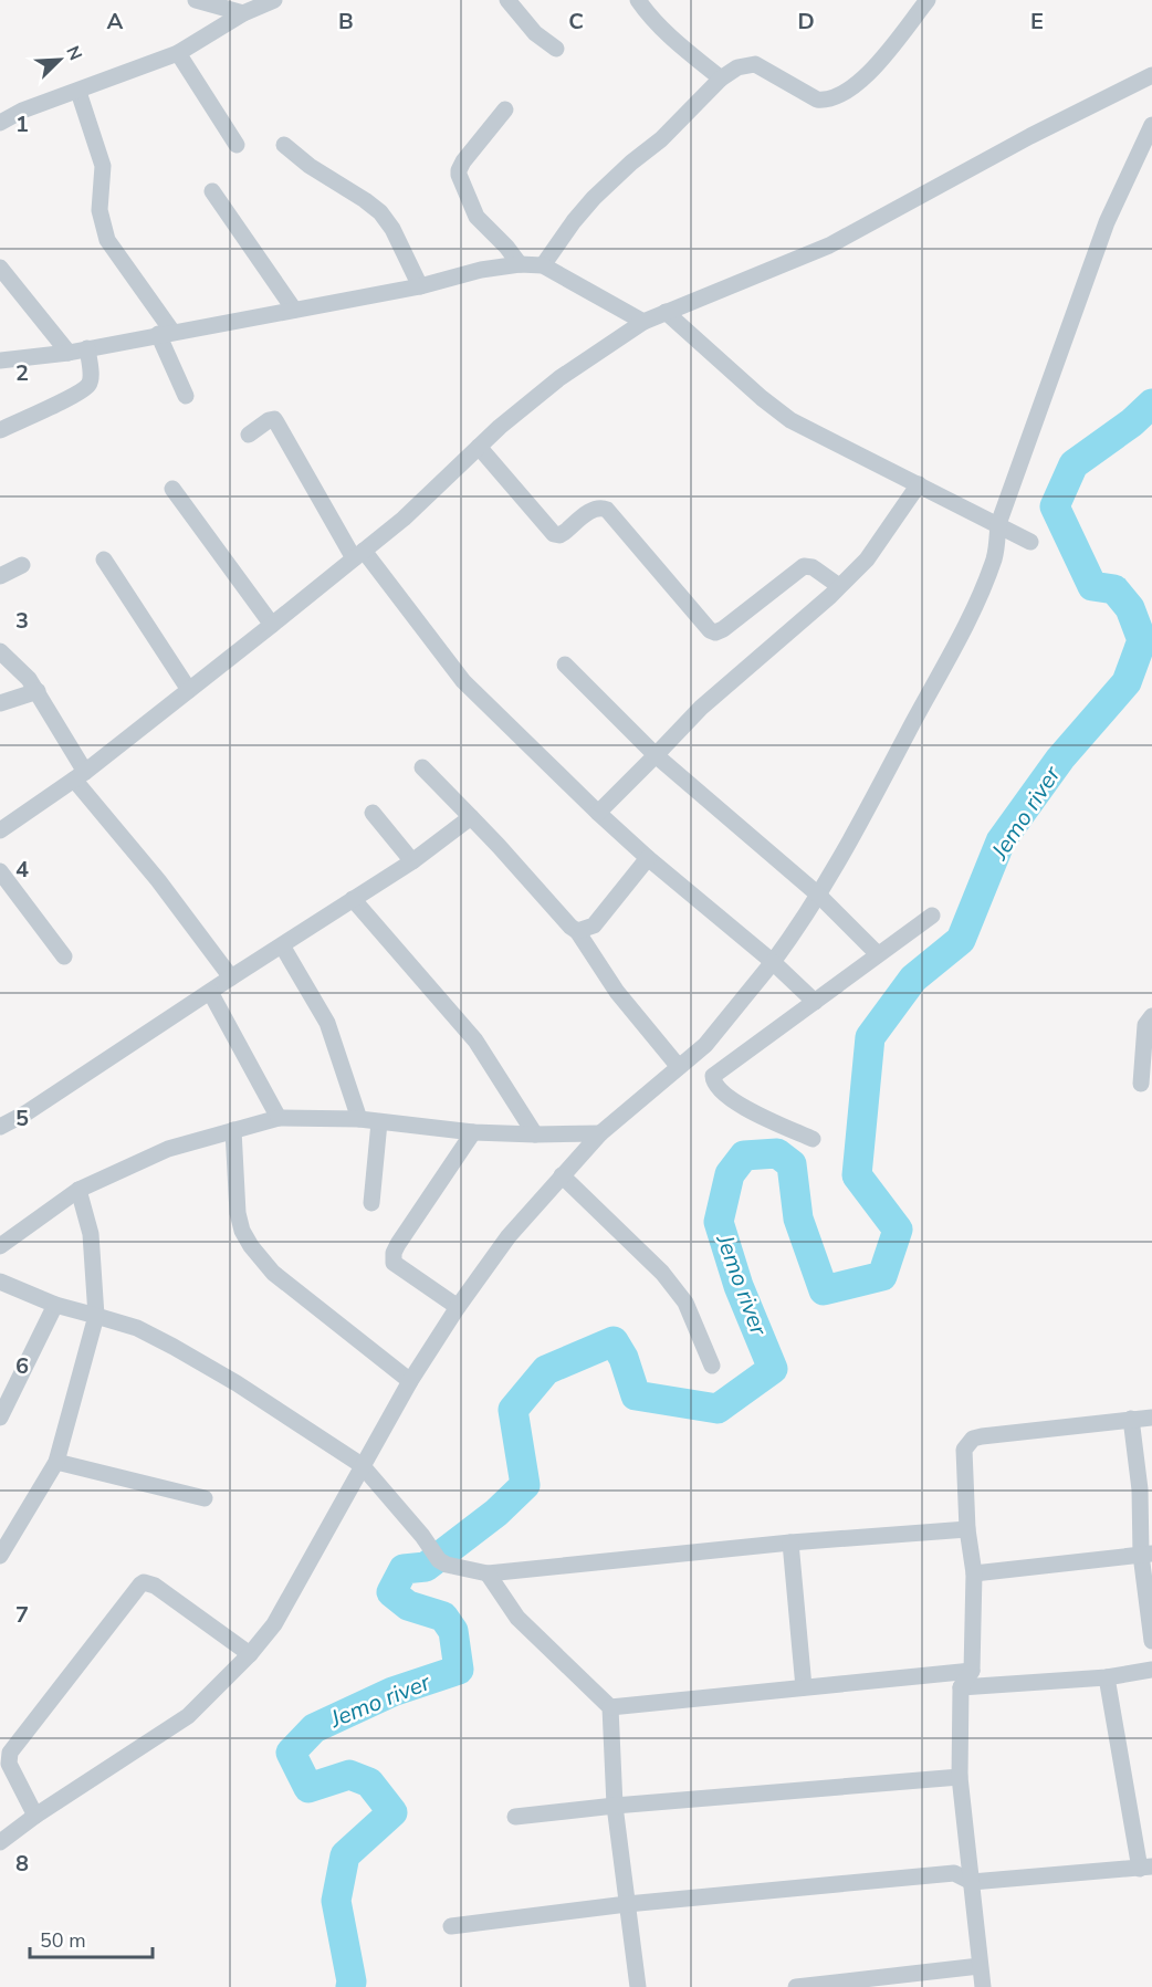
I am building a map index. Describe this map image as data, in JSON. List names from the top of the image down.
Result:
{
  "water": ["Jemo river"],
  "scale_bar": "50 m",
  "north": "top right",
  "grid": {
    "columns": [
      "A",
      "B",
      "C",
      "D",
      "E"
    ],
    "rows": [
      "1",
      "2",
      "3",
      "4",
      "5",
      "6",
      "7",
      "8"
    ]
  }
}
